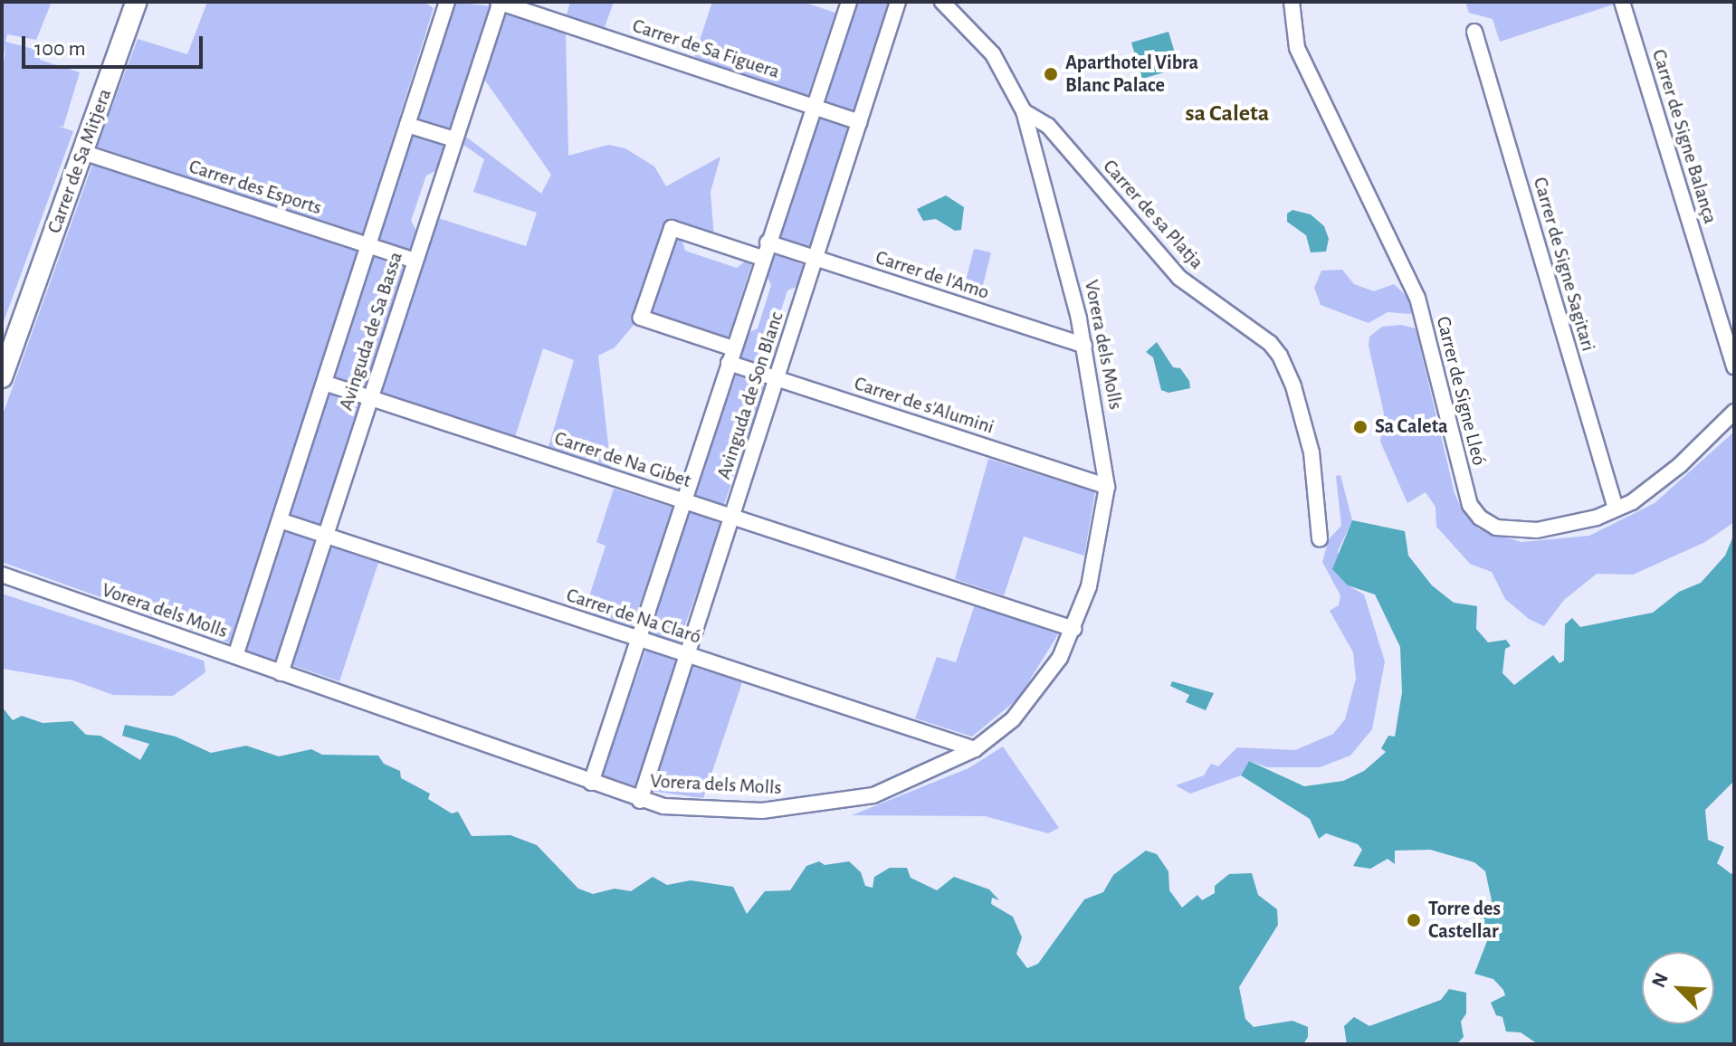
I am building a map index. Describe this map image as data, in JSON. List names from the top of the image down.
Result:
{
  "streets": {
    "street": [
      "Carrer de Sa Figuera",
      "Carrer de Signe Balança",
      "Carrer de Sa Mitjera",
      "Carrer des Esports",
      "Carrer de sa Platja",
      "Carrer de Signe Sagitari",
      "Carrer de l'Amo",
      "Avinguda de Sa Bassa",
      "Vorera dels Molls",
      "Carrer de Signe Lleó",
      "Avinguda de Son Blanc",
      "Carrer de s'Alumini",
      "Carrer de Na Gibet",
      "Carrer de Na Claró"
    ]
  },
  "crossings": [
    ["Carrer de Sa Figuera", "Avinguda de Sa Bassa"],
    ["Carrer de Sa Figuera", "Avinguda de Son Blanc"],
    ["Carrer de Sa Mitjera", "Carrer des Esports"],
    ["Carrer des Esports", "Avinguda de Sa Bassa"],
    ["Carrer de sa Platja", "Vorera dels Molls"],
    ["Carrer de Signe Sagitari", "Carrer de Signe Lleó"],
    ["Carrer de l'Amo", "Vorera dels Molls"],
    ["Carrer de l'Amo", "Avinguda de Son Blanc"],
    ["Avinguda de Sa Bassa", "Vorera dels Molls"],
    ["Avinguda de Sa Bassa", "Carrer de Na Gibet"],
    ["Avinguda de Sa Bassa", "Carrer de Na Claró"],
    ["Vorera dels Molls", "Avinguda de Son Blanc"],
    ["Vorera dels Molls", "Carrer de s'Alumini"],
    ["Vorera dels Molls", "Carrer de Na Gibet"],
    ["Vorera dels Molls", "Carrer de Na Claró"],
    ["Avinguda de Son Blanc", "Carrer de s'Alumini"],
    ["Avinguda de Son Blanc", "Carrer de Na Gibet"],
    ["Avinguda de Son Blanc", "Carrer de Na Claró"]
  ],
  "districts": ["sa Caleta"],
  "places": ["Aparthotel Vibra Blanc Palace", "Sa Caleta", "Torre des Castellar"],
  "scale_bar": "100 m",
  "north": "top left"
}
